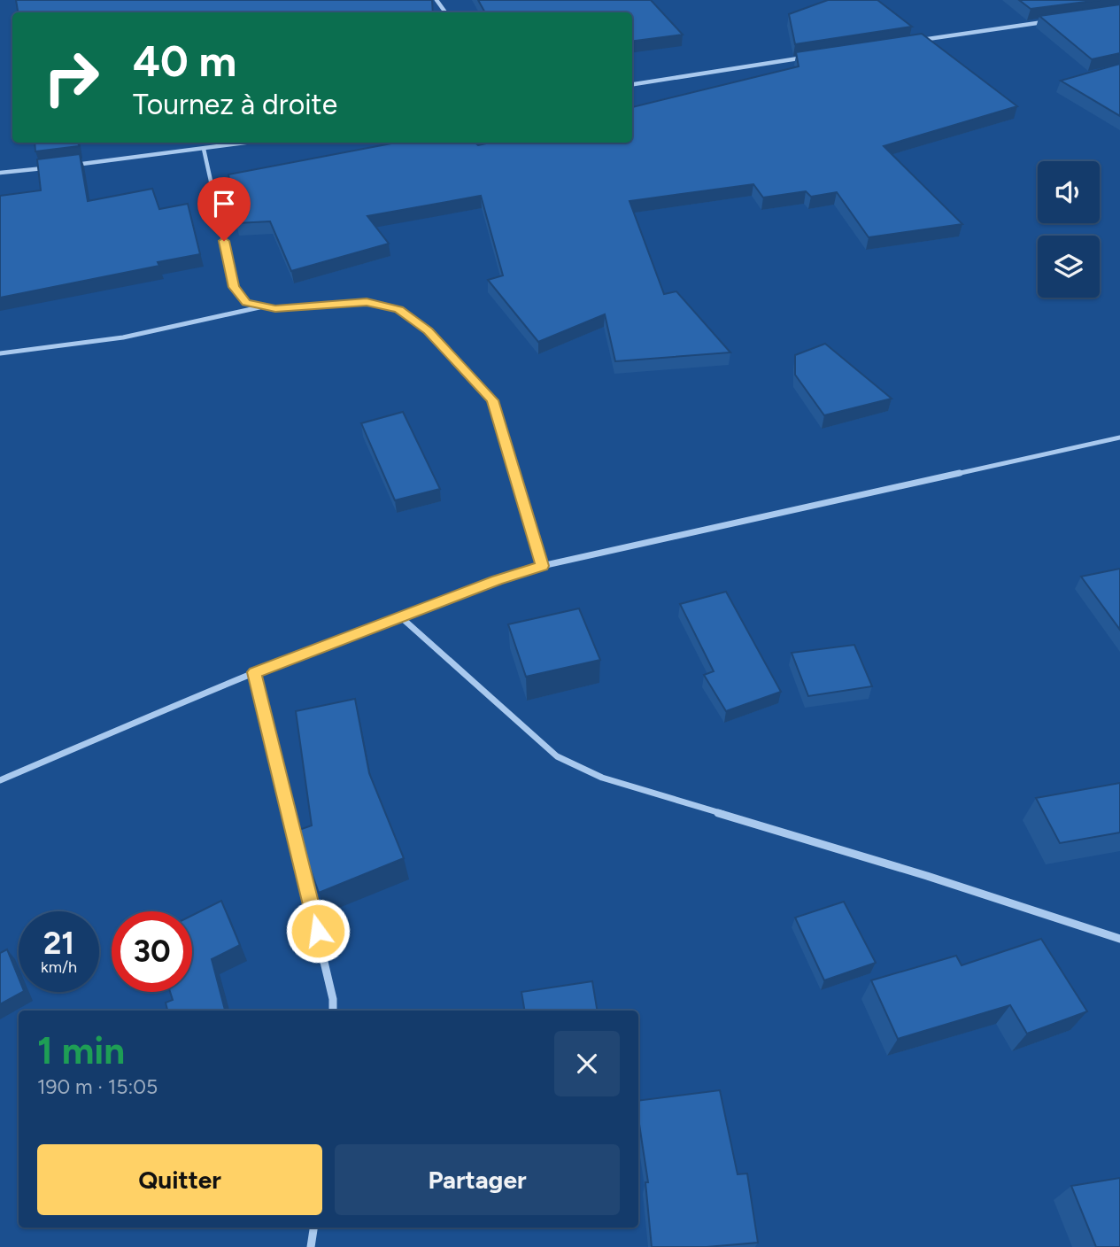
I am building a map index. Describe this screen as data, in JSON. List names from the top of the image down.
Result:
{
  "page": {
    "turn": ["40 m", "Tournez à droite"],
    "speed": "21 km/h",
    "limit": "30",
    "heading": ["1 min", "190 m · 15:05"],
    "buttons": ["Quitter", "Partager"]
  }
}
